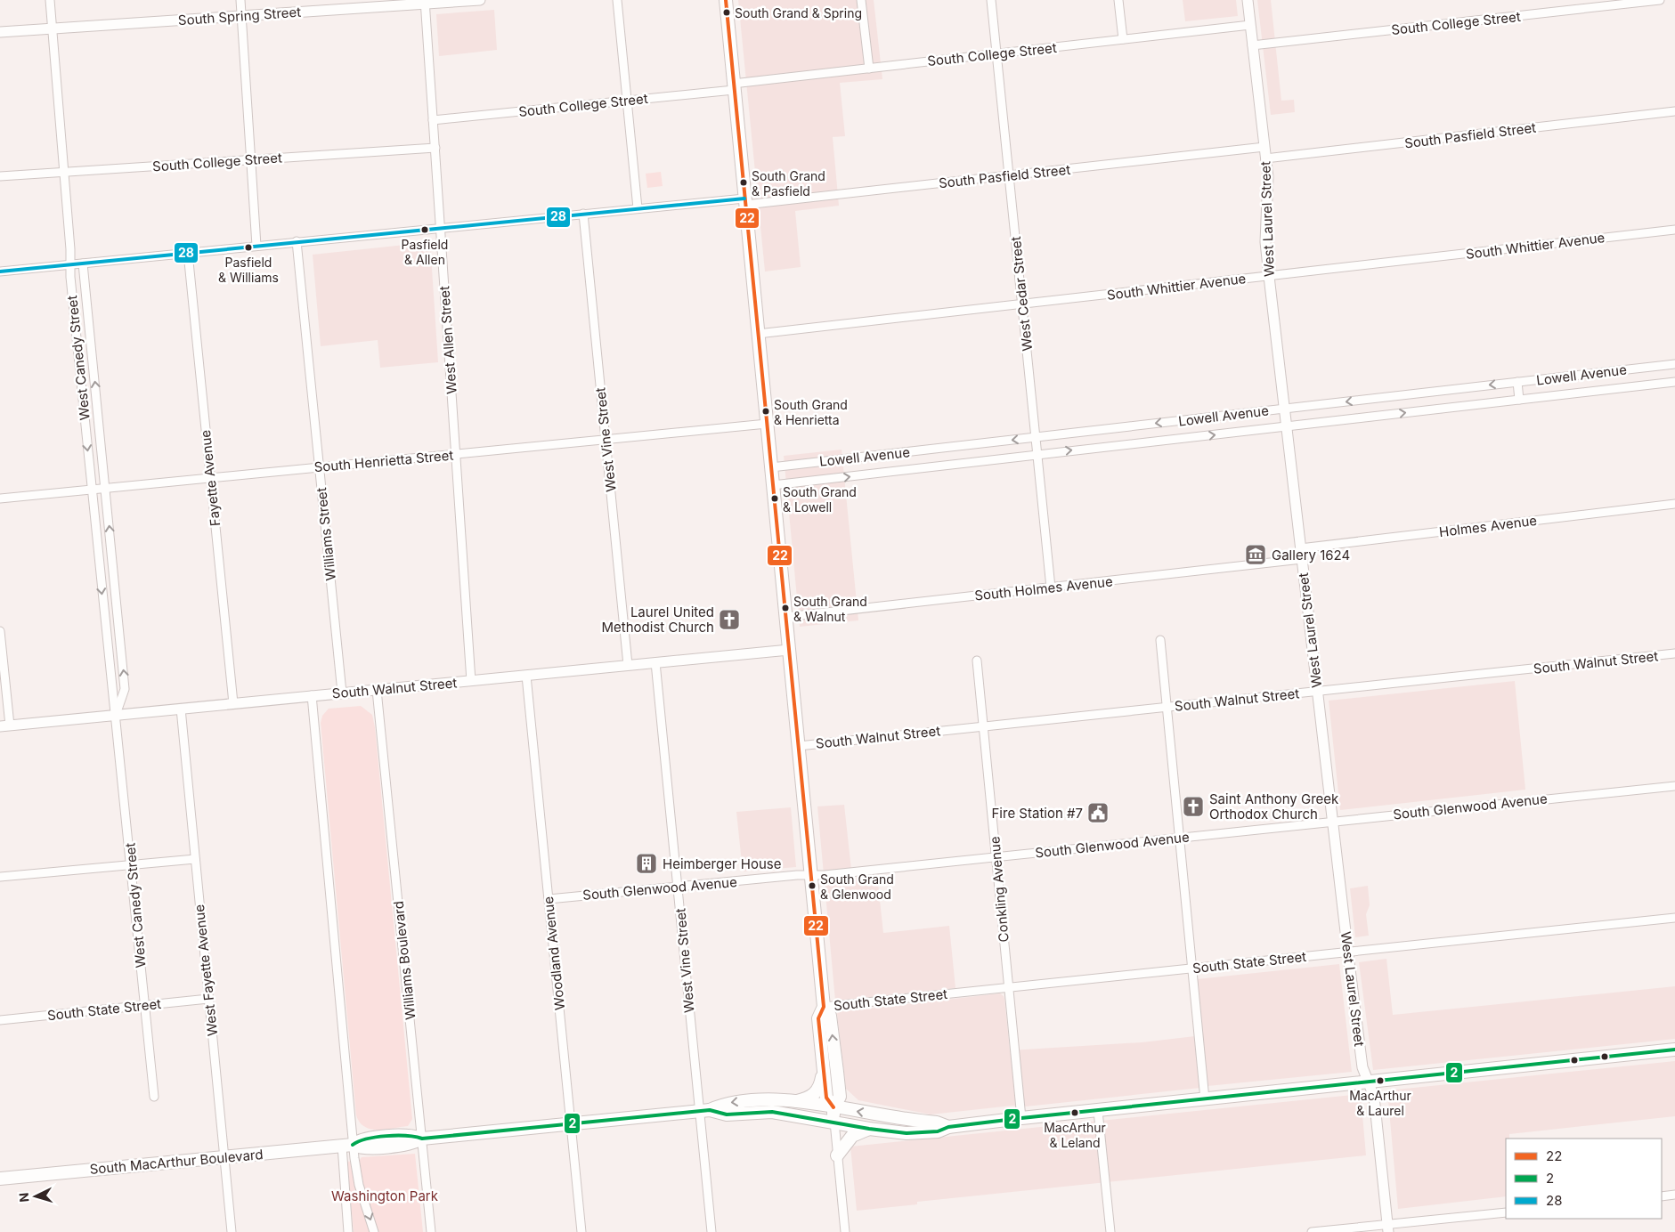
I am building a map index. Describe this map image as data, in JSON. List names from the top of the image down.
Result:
{
  "streets": {
    "main road": ["South MacArthur Boulevard"],
    "street": [
      "South Spring Street",
      "South College Street",
      "South Pasfield Street",
      "West Laurel Street",
      "South Whittier Avenue",
      "West Cedar Street",
      "West Allen Street",
      "West Canedy Street",
      "Lowell Avenue",
      "West Vine Street",
      "South Henrietta Street",
      "Fayette Avenue",
      "Holmes Avenue",
      "Williams Street",
      "South Holmes Avenue",
      "South Walnut Street",
      "South Glenwood Avenue",
      "Conkling Avenue",
      "Woodland Avenue",
      "Williams Boulevard",
      "South State Street",
      "West Fayette Avenue"
    ]
  },
  "crossings": [
    ["South Spring Street", "West Allen Street"],
    ["South Spring Street", "West Canedy Street"],
    ["South College Street", "West Laurel Street"],
    ["South College Street", "West Cedar Street"],
    ["South College Street", "West Allen Street"],
    ["South College Street", "West Canedy Street"],
    ["South Pasfield Street", "West Laurel Street"],
    ["South Pasfield Street", "West Cedar Street"],
    ["South Pasfield Street", "West Allen Street"],
    ["South Pasfield Street", "West Canedy Street"],
    ["South Pasfield Street", "West Vine Street"],
    ["South Pasfield Street", "Fayette Avenue"],
    ["South Pasfield Street", "Williams Street"],
    ["West Laurel Street", "South Whittier Avenue"],
    ["West Laurel Street", "Lowell Avenue"],
    ["West Laurel Street", "Holmes Avenue"],
    ["West Laurel Street", "South Holmes Avenue"],
    ["West Laurel Street", "South Walnut Street"],
    ["West Laurel Street", "South Glenwood Avenue"],
    ["West Laurel Street", "South State Street"],
    ["West Laurel Street", "South MacArthur Boulevard"],
    ["South Whittier Avenue", "West Cedar Street"],
    ["West Cedar Street", "Lowell Avenue"],
    ["West Cedar Street", "South Holmes Avenue"],
    ["West Allen Street", "South Henrietta Street"],
    ["West Allen Street", "South Walnut Street"],
    ["West Canedy Street", "South Henrietta Street"],
    ["West Canedy Street", "South Walnut Street"],
    ["West Canedy Street", "South State Street"],
    ["West Vine Street", "South Henrietta Street"],
    ["West Vine Street", "South Walnut Street"],
    ["West Vine Street", "South Glenwood Avenue"],
    ["West Vine Street", "South MacArthur Boulevard"],
    ["South Henrietta Street", "Fayette Avenue"],
    ["South Henrietta Street", "Williams Street"],
    ["Fayette Avenue", "South Walnut Street"],
    ["Williams Street", "South Walnut Street"],
    ["South Walnut Street", "Conkling Avenue"],
    ["South Walnut Street", "Woodland Avenue"],
    ["South Walnut Street", "Williams Boulevard"],
    ["South Walnut Street", "West Fayette Avenue"],
    ["South Glenwood Avenue", "Conkling Avenue"],
    ["South Glenwood Avenue", "Woodland Avenue"],
    ["Conkling Avenue", "South State Street"],
    ["Conkling Avenue", "South MacArthur Boulevard"],
    ["Woodland Avenue", "South MacArthur Boulevard"],
    ["Williams Boulevard", "South MacArthur Boulevard"],
    ["South State Street", "West Fayette Avenue"],
    ["West Fayette Avenue", "South MacArthur Boulevard"]
  ],
  "parks": ["Washington Park"],
  "places": {
    "other": [
      "South Grand & Spring",
      "South Grand & Pasfield",
      "Pasfield & Allen",
      "Pasfield & Williams",
      "South Grand & Henrietta",
      "South Grand & Lowell",
      "South Grand & Walnut",
      "South Grand & Glenwood",
      "MacArthur & Laurel",
      "MacArthur & Leland"
    ],
    "museum": ["Gallery 1624"],
    "church": ["Laurel United Methodist Church", "Saint Anthony Greek Orthodox Church"],
    "public building": ["Fire Station #7"],
    "building": ["Heimberger House"]
  },
  "lines": ["transit line 22", "transit line 28", "transit line 2"],
  "legend": ["22", "2", "28"],
  "north": "left"
}
